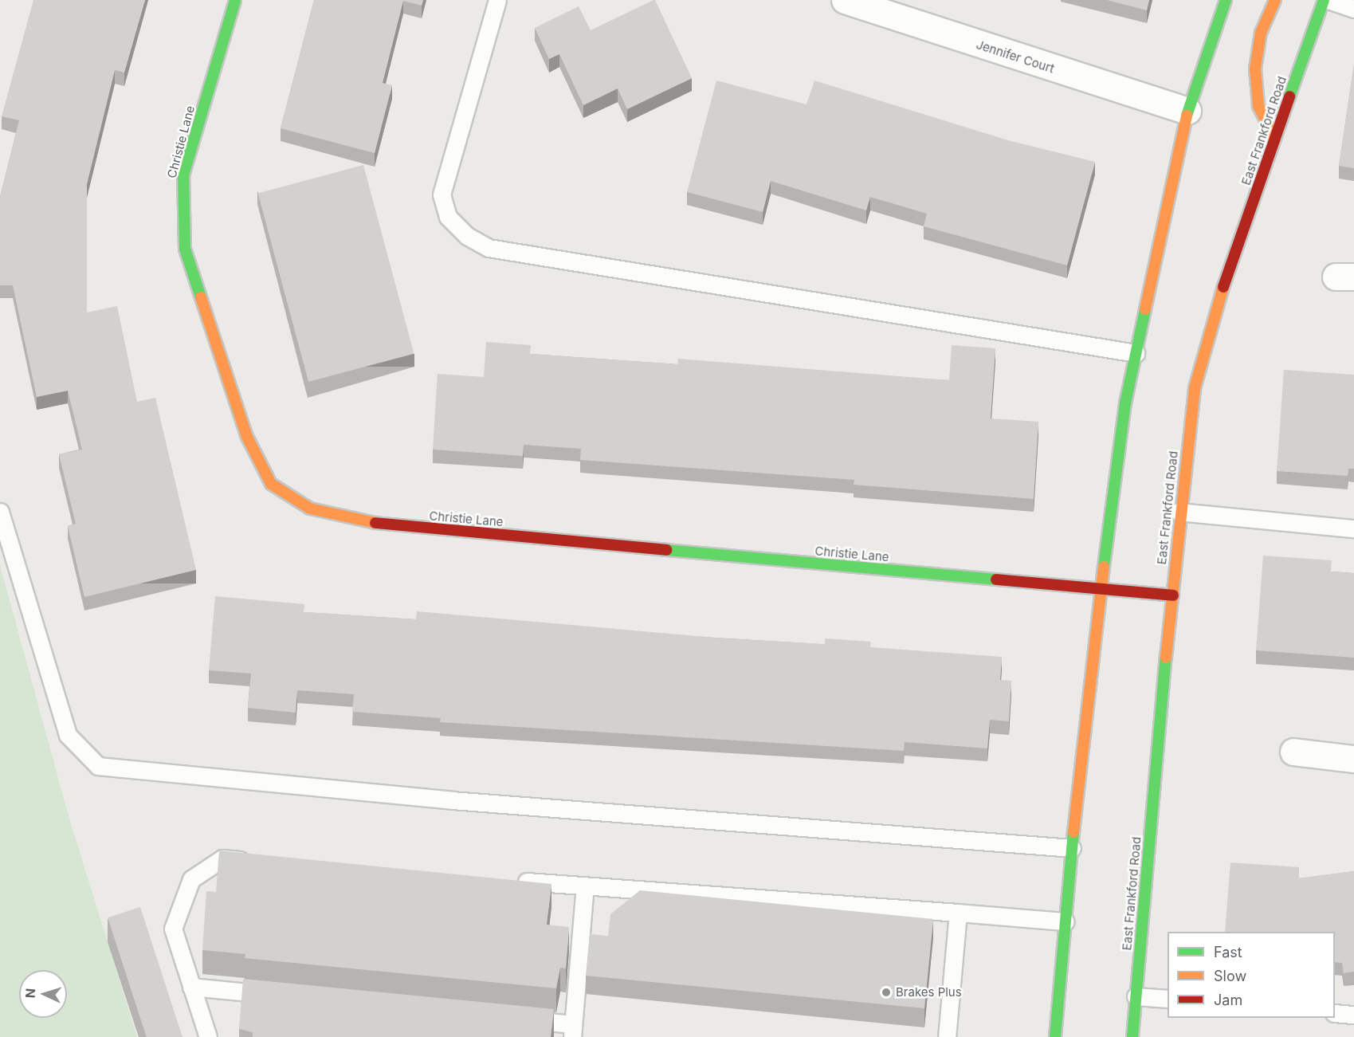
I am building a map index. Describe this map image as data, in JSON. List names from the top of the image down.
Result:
{
  "streets": {
    "main road": ["East Frankford Road", "Christie Lane"],
    "street": ["Jennifer Court"]
  },
  "crossings": [
    ["East Frankford Road", "Christie Lane"]
  ],
  "places": ["Brakes Plus"],
  "legend": ["Fast", "Slow", "Jam"],
  "north": "left"
}
